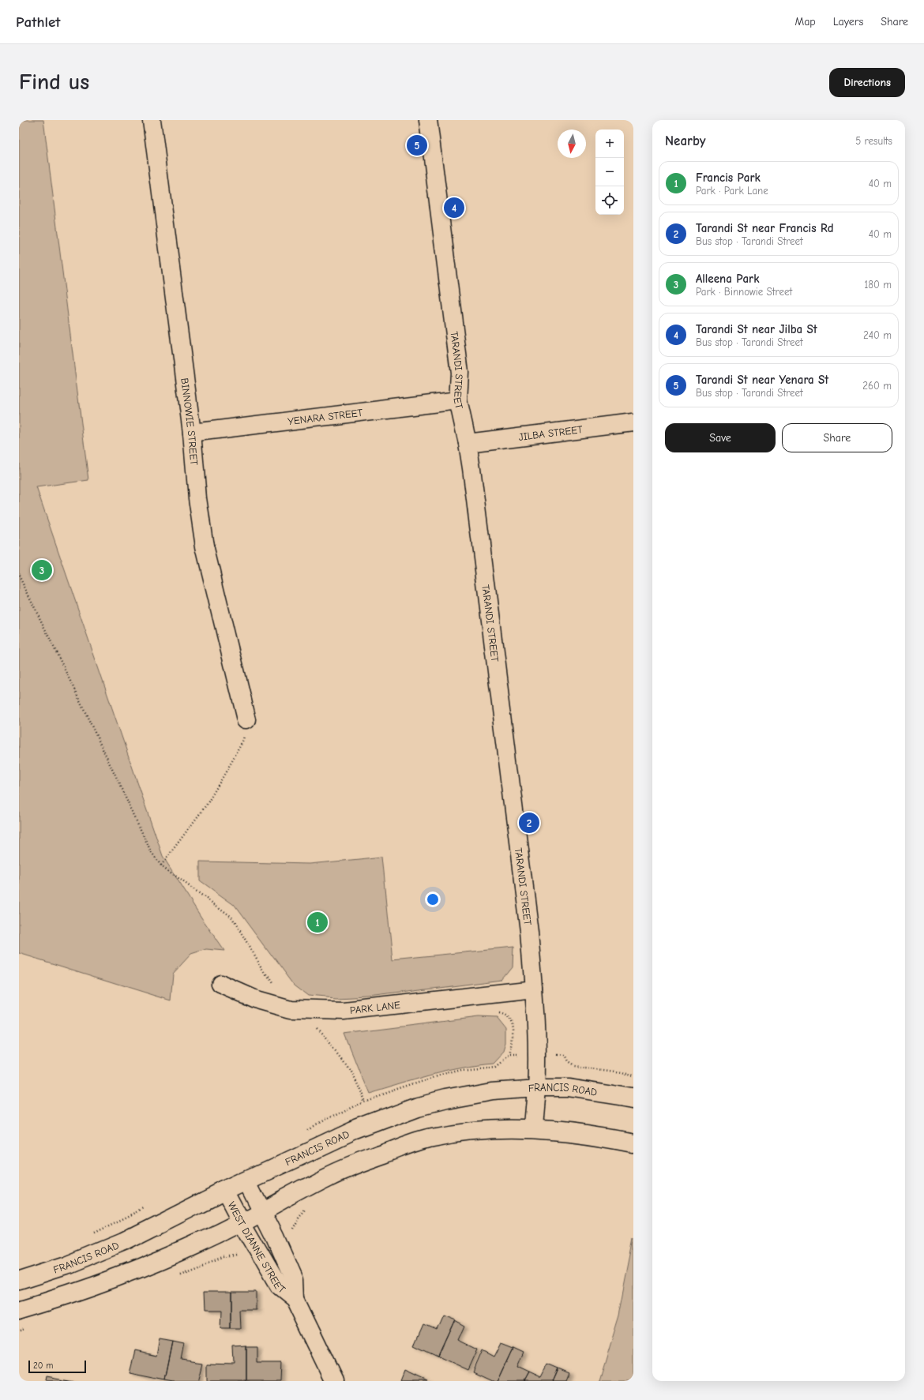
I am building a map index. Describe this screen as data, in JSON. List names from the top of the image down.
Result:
{
  "streets": {
    "street": [
      "TARANDI STREET",
      "YENARA STREET",
      "BINNOWIE STREET",
      "JILBA STREET",
      "PARK LANE",
      "FRANCIS ROAD",
      "WEST DIANNE STREET"
    ]
  },
  "crossings": [
    ["TARANDI STREET", "YENARA STREET"],
    ["TARANDI STREET", "JILBA STREET"],
    ["TARANDI STREET", "PARK LANE"],
    ["TARANDI STREET", "FRANCIS ROAD"],
    ["YENARA STREET", "BINNOWIE STREET"],
    ["FRANCIS ROAD", "WEST DIANNE STREET"]
  ],
  "scale_bar": "20 m",
  "north": "bottom",
  "page": {
    "header": "Pathlet",
    "nav": ["Map", "Layers", "Share"],
    "buttons": [
      "Directions",
      ["Save", "Share"]
    ],
    "title": "Find us",
    "heading": ["Nearby", "5 results"],
    "map_buttons": ["+", "−"],
    "pins": [
      "5",
      "4",
      "3",
      "2",
      "1"
    ],
    "list": [
      {
        "mark": "1",
        "name": "Francis Park",
        "note": "Park · Park Lane",
        "value": "40 m"
      },
      {
        "mark": "2",
        "name": "Tarandi St near Francis Rd",
        "note": "Bus stop · Tarandi Street",
        "value": "40 m"
      },
      {
        "mark": "3",
        "name": "Alleena Park",
        "note": "Park · Binnowie Street",
        "value": "180 m"
      },
      {
        "mark": "4",
        "name": "Tarandi St near Jilba St",
        "note": "Bus stop · Tarandi Street",
        "value": "240 m"
      },
      {
        "mark": "5",
        "name": "Tarandi St near Yenara St",
        "note": "Bus stop · Tarandi Street",
        "value": "260 m"
      }
    ],
    "scale": "20 m"
  }
}
